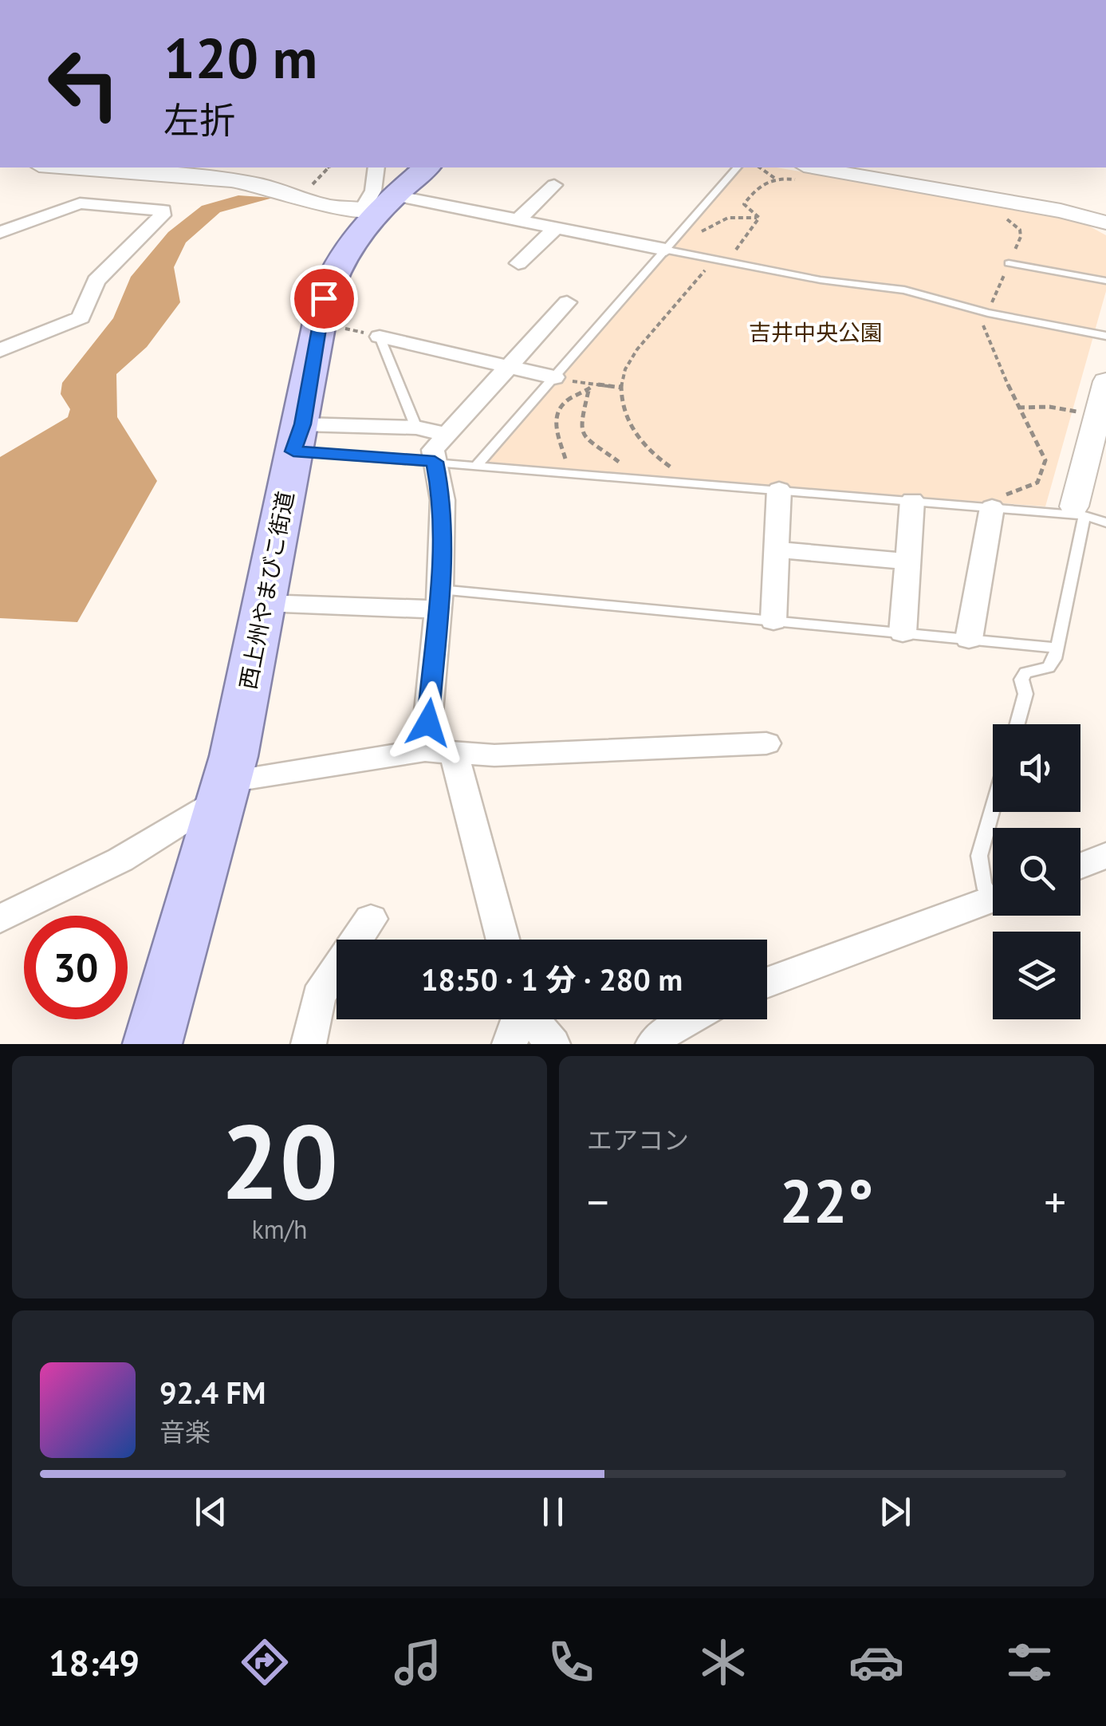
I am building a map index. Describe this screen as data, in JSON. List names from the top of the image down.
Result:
{
  "streets": {
    "highway": ["西上州やまびこ街道"]
  },
  "parks": ["吉井中央公園"],
  "page": {
    "turn": ["120 m", "左折"],
    "limit": "30",
    "trip": "18:50 · 1 分 · 280 m",
    "tile": [
      ["20", "km/h"],
      "エアコン"
    ],
    "heat": ["−", "22°", "+"],
    "song": ["92.4 FM", "音楽"],
    "tabs": "18:49"
  }
}
